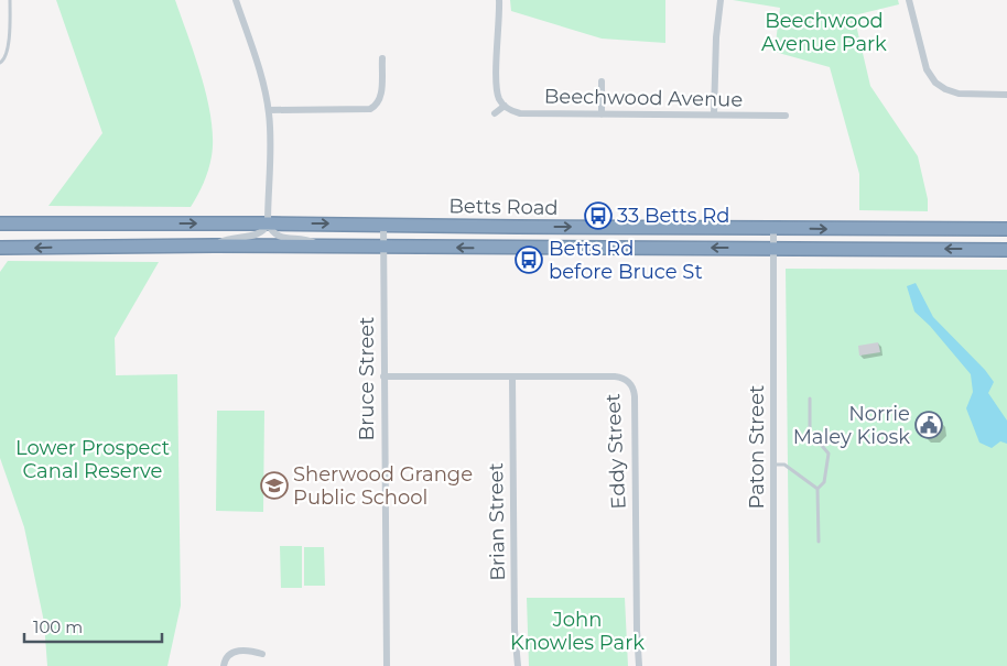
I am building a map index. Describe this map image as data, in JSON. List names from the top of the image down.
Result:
{
  "streets": {
    "highway": ["Betts Road"],
    "street": [
      "Beechwood Avenue",
      "Bruce Street",
      "Paton Street",
      "Eddy Street",
      "Brian Street"
    ]
  },
  "crossings": [
    ["Betts Road", "Bruce Street"],
    ["Betts Road", "Paton Street"],
    ["Bruce Street", "Eddy Street"],
    ["Eddy Street", "Brian Street"]
  ],
  "parks": ["Beechwood Avenue Park", "Lower Prospect Canal Reserve", "John Knowles Park"],
  "places": {
    "bus stop": ["33 Betts Rd", "Betts Rd before Bruce St"],
    "public building": ["Norrie Maley Kiosk"],
    "school or university": ["Sherwood Grange Public School"]
  },
  "scale_bar": "100 m"
}
